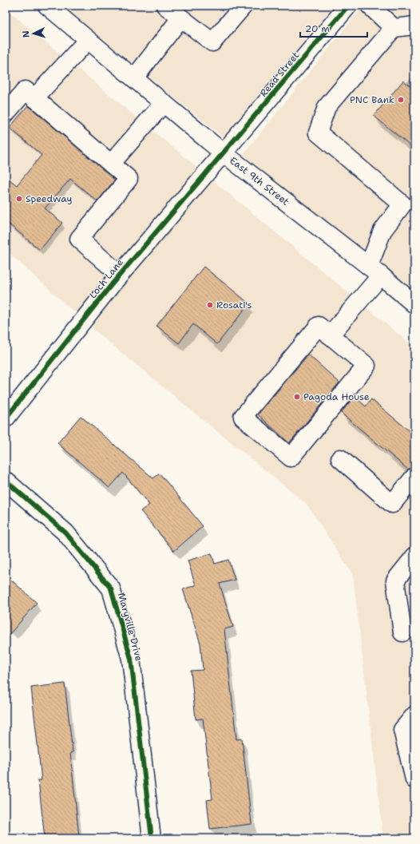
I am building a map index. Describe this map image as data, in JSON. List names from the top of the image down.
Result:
{
  "streets": {
    "street": [
      "Read Street",
      "East 9th Street",
      "Loch Lane",
      "Maryville Drive"
    ]
  },
  "crossings": [
    ["Read Street", "East 9th Street"],
    ["Read Street", "Loch Lane"],
    ["East 9th Street", "Loch Lane"]
  ],
  "places": [
    "PNC Bank",
    "Speedway",
    "Rosati's",
    "Pagoda House"
  ],
  "scale_bar": "20 m",
  "north": "left"
}
